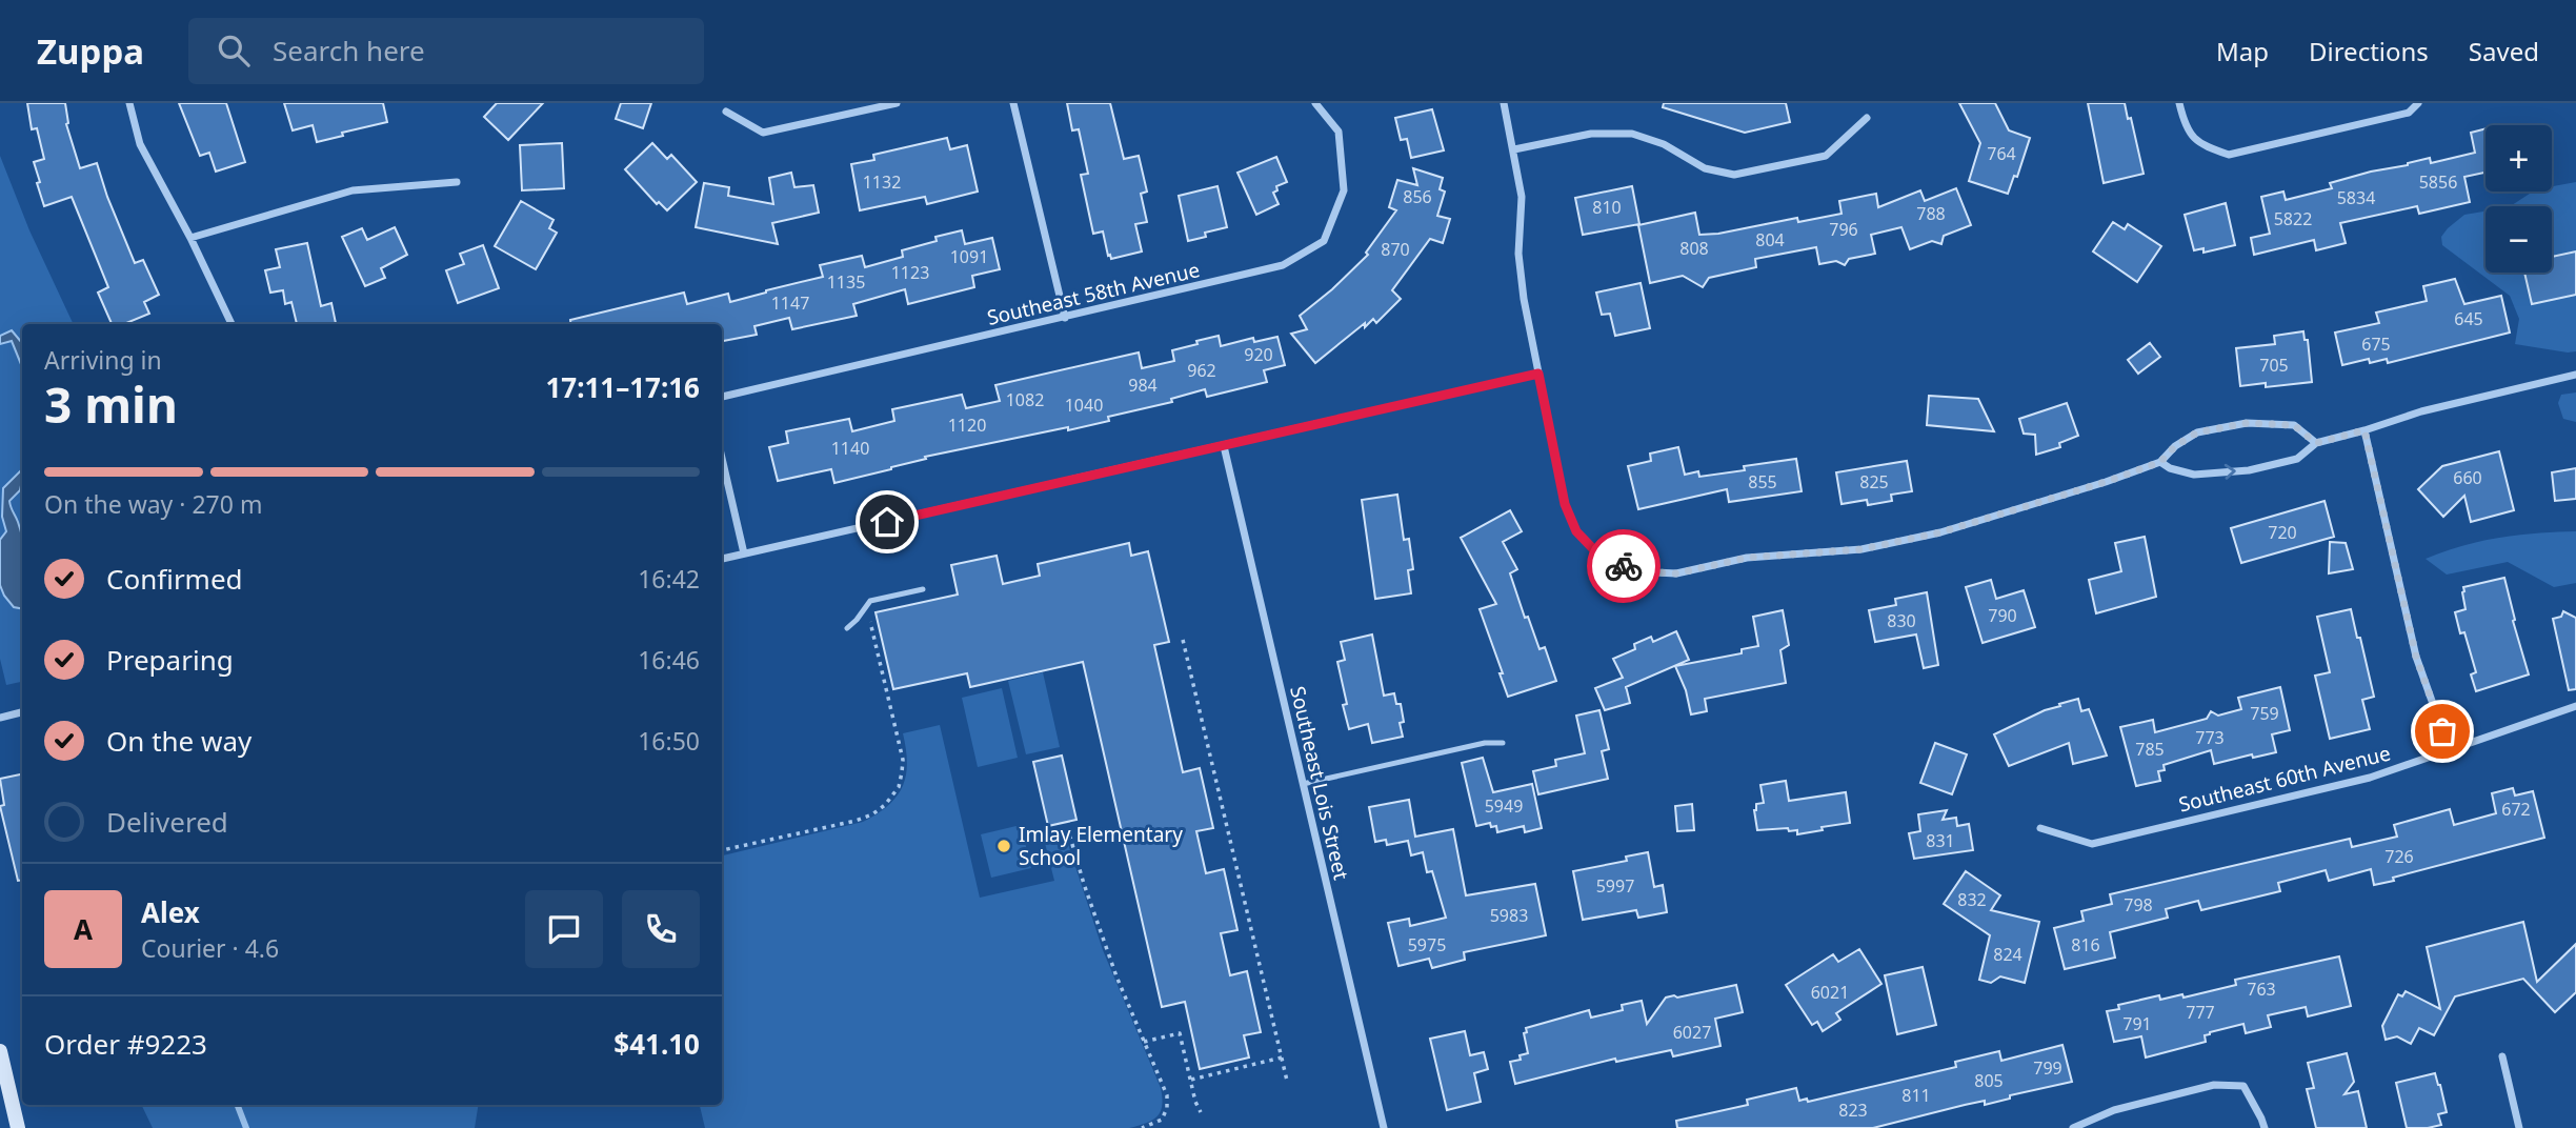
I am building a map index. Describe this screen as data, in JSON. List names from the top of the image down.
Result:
{
  "streets": {
    "street": ["Southeast 58th Avenue", "Southeast 60th Avenue", "Southeast Lois Street"]
  },
  "places": ["Imlay Elementary School"],
  "house_numbers": [
    "764",
    "1132",
    "5856",
    "856",
    "5834",
    "810",
    "788",
    "5822",
    "796",
    "804",
    "808",
    "870",
    "1091",
    "1123",
    "1135",
    "1147",
    "645",
    "675",
    "920",
    "705",
    "962",
    "984",
    "1082",
    "1040",
    "1120",
    "1140",
    "660",
    "855",
    "825",
    "720",
    "790",
    "830",
    "759",
    "773",
    "785",
    "5949",
    "672",
    "831",
    "726",
    "5997",
    "832",
    "798",
    "5983",
    "5975",
    "816",
    "824",
    "763",
    "6021",
    "777",
    "791",
    "6027",
    "799",
    "805",
    "811",
    "823"
  ],
  "page": {
    "header": "Zuppa",
    "search": "Search here",
    "nav": ["Map", "Directions", "Saved"],
    "map_buttons": ["+", "−"],
    "heading": ["3 min", "Arriving in", "17:11–17:16"],
    "panel": [
      "Alex",
      "Courier · 4.6",
      "Order #9223",
      "$41.10"
    ],
    "bar": "On the way · 270 m",
    "list": [
      ["Confirmed", "16:42"],
      ["Preparing", "16:46"],
      ["On the way", "16:50"],
      "Delivered"
    ],
    "round": "A"
  }
}
